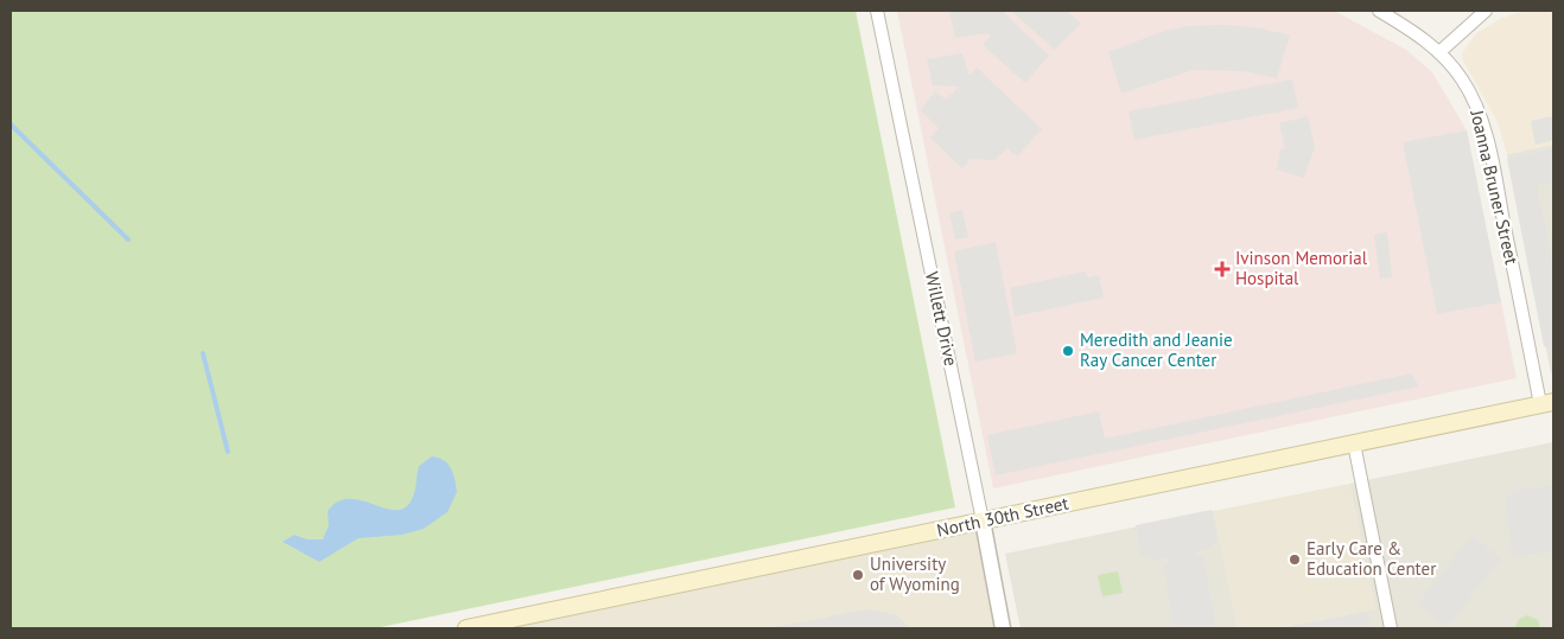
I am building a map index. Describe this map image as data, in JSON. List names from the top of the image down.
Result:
{
  "streets": {
    "main road": ["North 30th Street"],
    "street": ["Joanna Bruner Street", "Willett Drive"]
  },
  "crossings": [
    ["Joanna Bruner Street", "North 30th Street"],
    ["Willett Drive", "North 30th Street"]
  ],
  "places": {
    "health": ["Ivinson Memorial Hospital"],
    "other": ["Meredith and Jeanie Ray Cancer Center", "Early Care & Education Center", "University of Wyoming"]
  }
}
